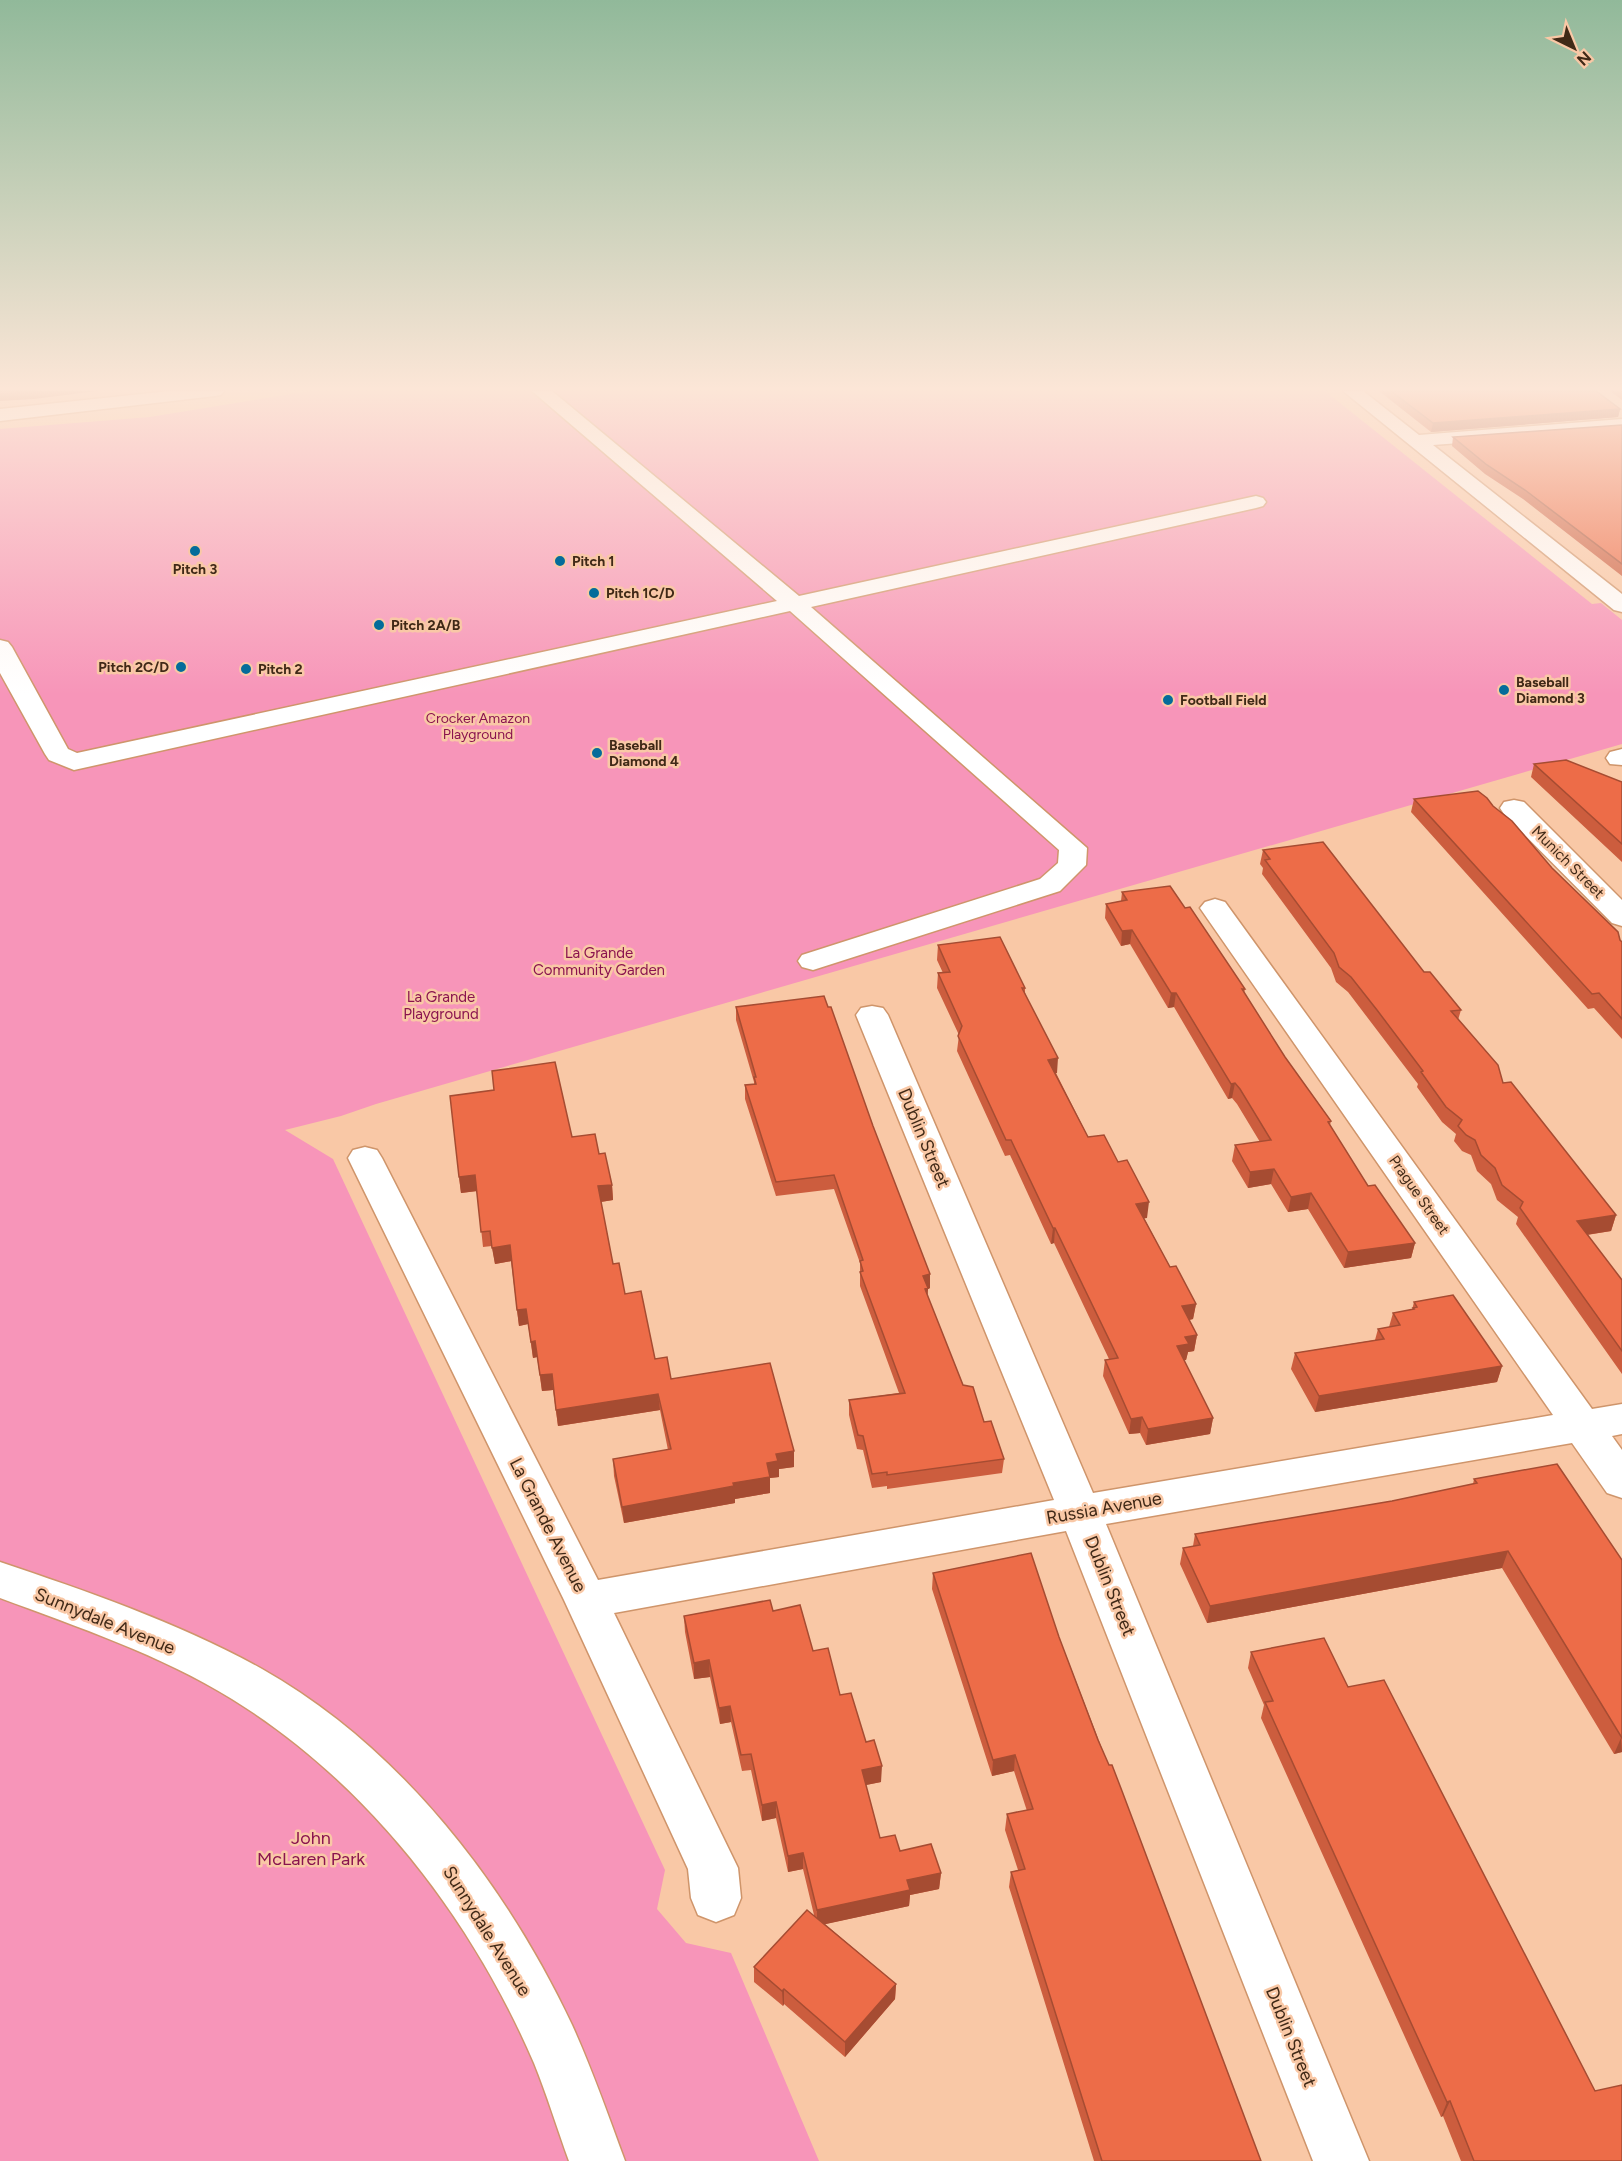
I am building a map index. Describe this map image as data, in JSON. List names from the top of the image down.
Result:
{
  "streets": {
    "street": [
      "Munich Street",
      "Dublin Street",
      "Prague Street",
      "Russia Avenue",
      "La Grande Avenue",
      "Sunnydale Avenue"
    ]
  },
  "crossings": [
    ["Dublin Street", "Russia Avenue"],
    ["Prague Street", "Russia Avenue"],
    ["Russia Avenue", "La Grande Avenue"]
  ],
  "parks": [
    "Crocker Amazon Playground",
    "La Grande Community Garden",
    "La Grande Playground",
    "John McLaren Park"
  ],
  "places": [
    "Pitch 3",
    "Pitch 1",
    "Pitch 1C/D",
    "Pitch 2A/B",
    "Pitch 2C/D",
    "Pitch 2",
    "Baseball Diamond 3",
    "Football Field",
    "Baseball Diamond 4"
  ],
  "north": "bottom right"
}
